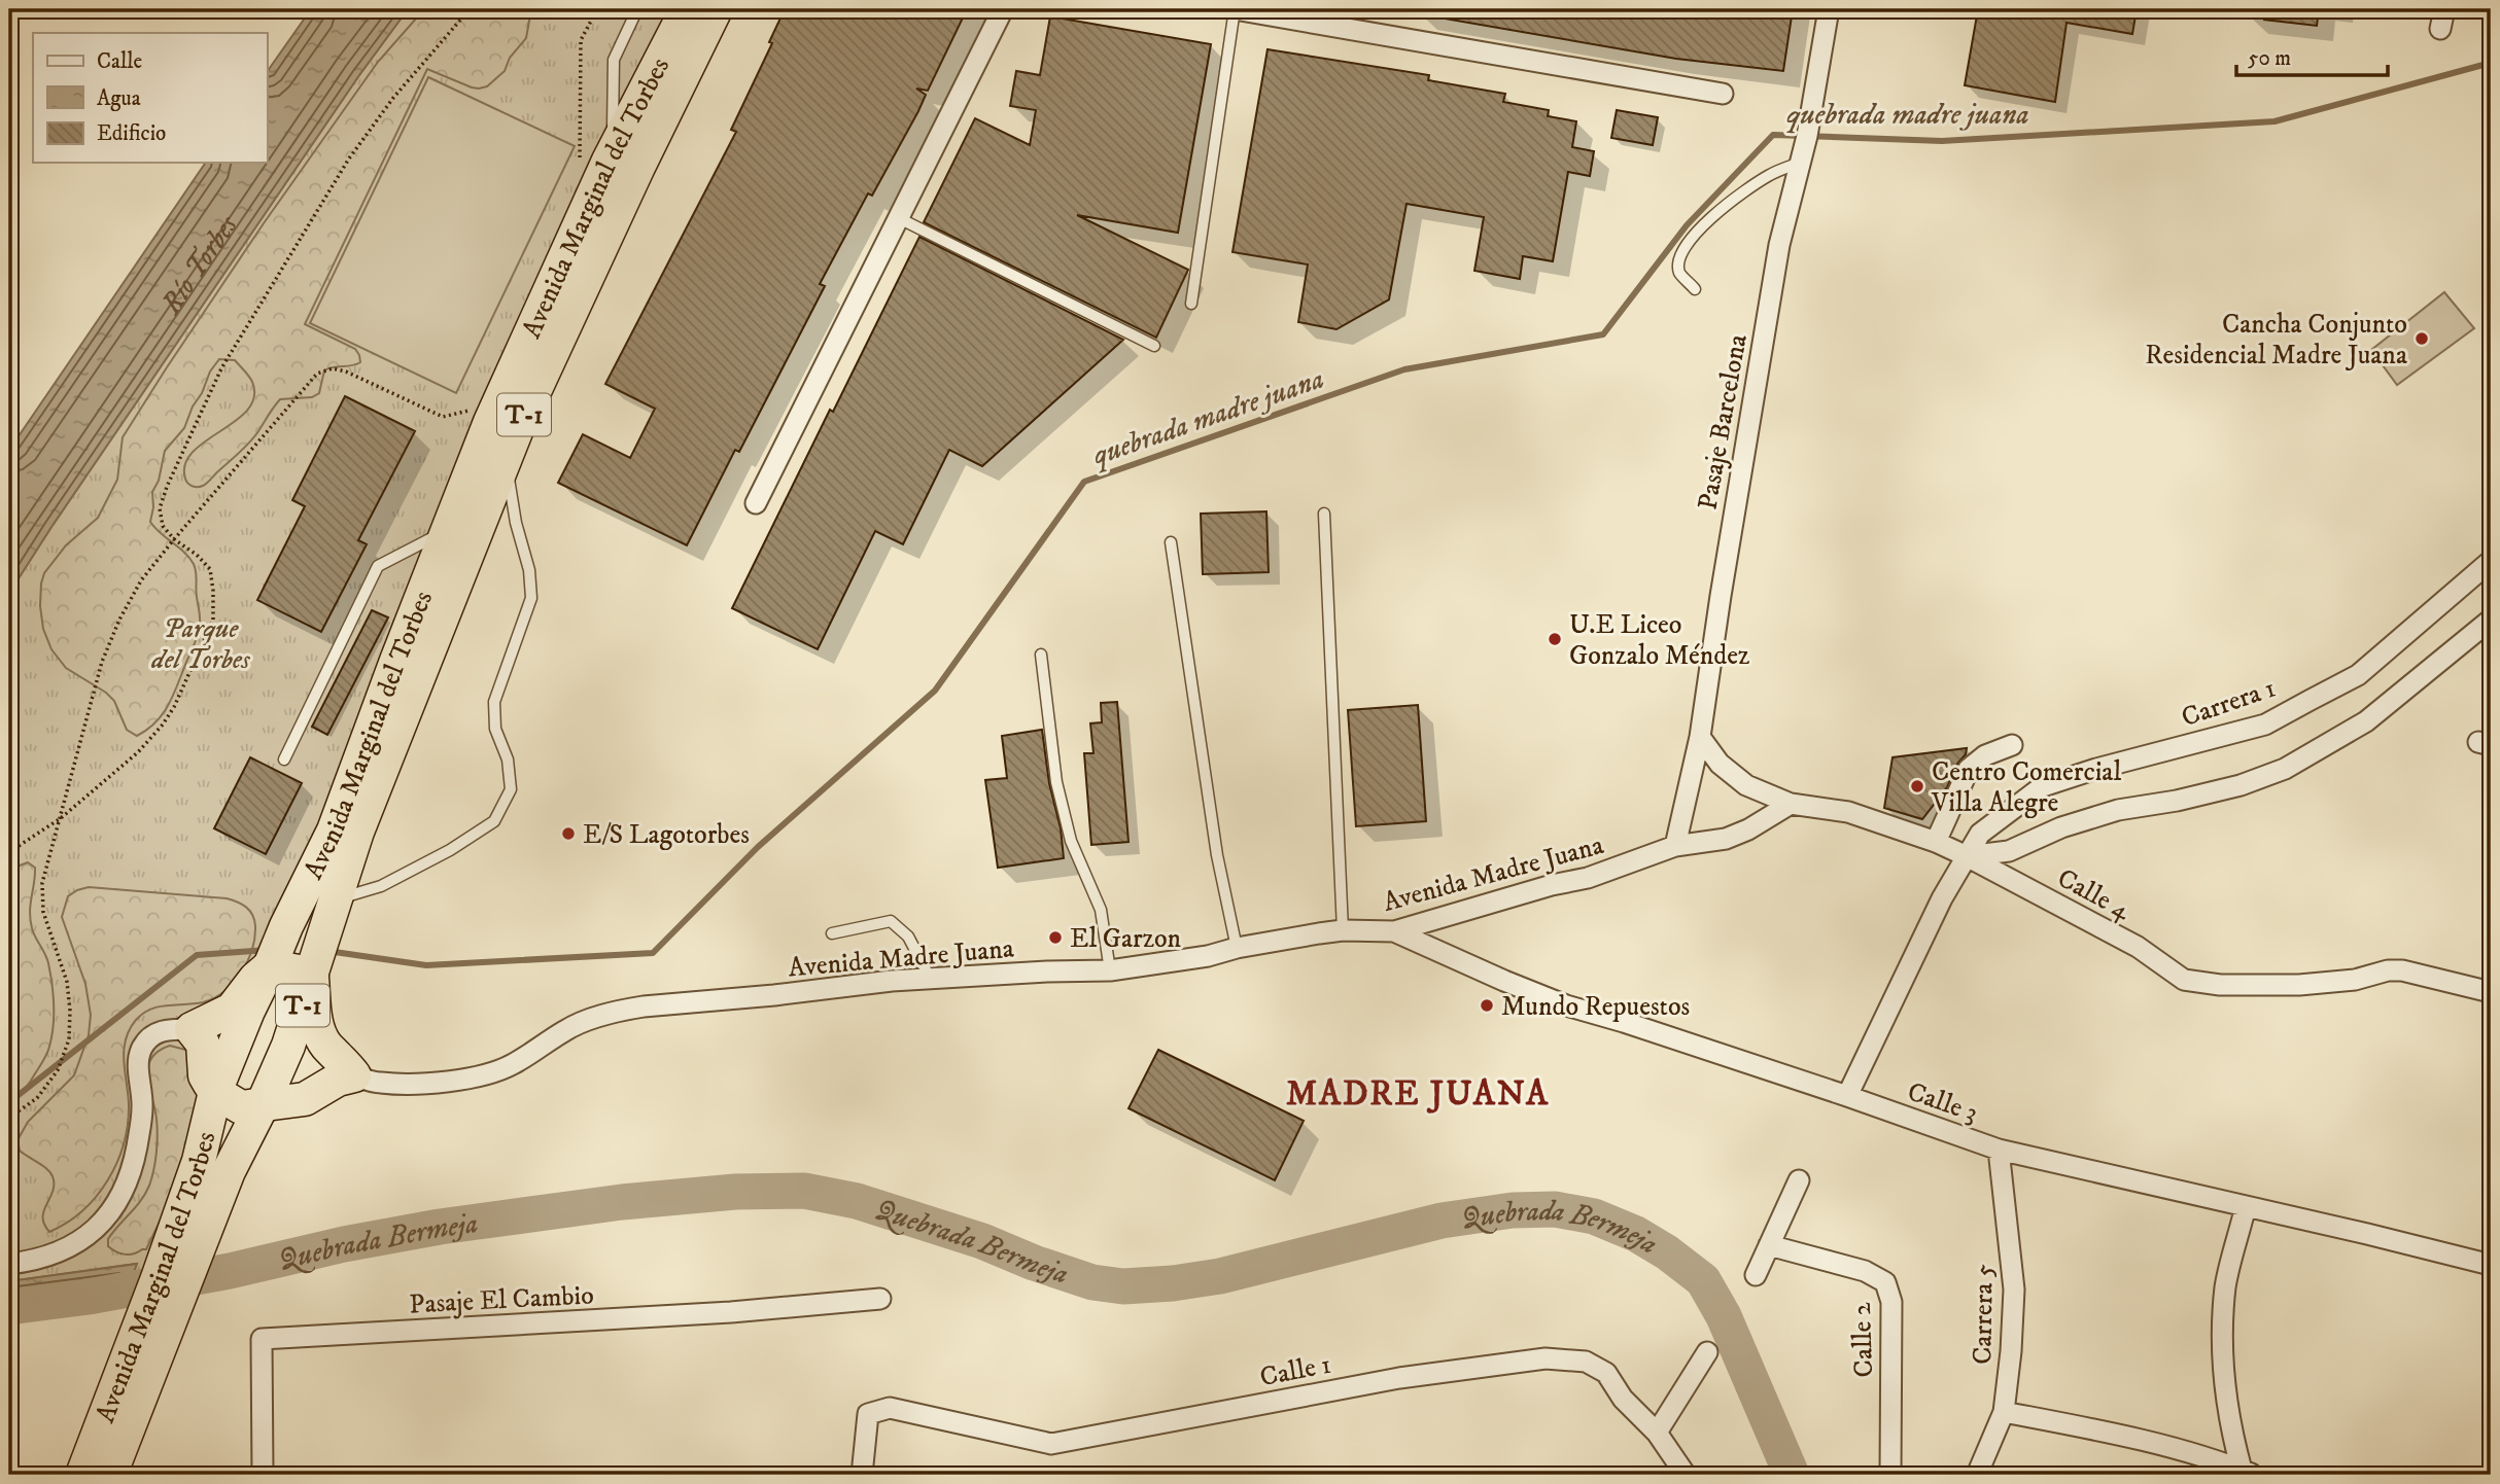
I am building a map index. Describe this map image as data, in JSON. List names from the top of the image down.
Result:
{
  "streets": {
    "highway": ["Avenida Marginal del Torbes", "T-1"],
    "street": [
      "Pasaje Barcelona",
      "Carrera 1",
      "Avenida Madre Juana",
      "Calle 4",
      "Calle 3",
      "Pasaje El Cambio",
      "Carrera 5",
      "Calle 2",
      "Calle 1"
    ]
  },
  "crossings": [
    ["Pasaje Barcelona", "Avenida Madre Juana"],
    ["Pasaje Barcelona", "Calle 4"],
    ["Carrera 1", "Calle 4"],
    ["Carrera 1", "Calle 3"],
    ["Avenida Madre Juana", "Calle 4"],
    ["Avenida Madre Juana", "Calle 3"],
    ["Calle 3", "Carrera 5"]
  ],
  "districts": ["MADRE JUANA"],
  "water": ["quebrada madre juana", "Río Torbes", "Quebrada Bermeja"],
  "parks": ["Parque del Torbes"],
  "places": [
    "Cancha Conjunto Residencial Madre Juana",
    "U.E Liceo Gonzalo Méndez",
    "Centro Comercial Villa Alegre",
    "E/S Lagotorbes",
    "El Garzon",
    "Mundo Repuestos"
  ],
  "legend": ["Calle", "Agua", "Edificio"],
  "scale_bar": "50 m"
}
